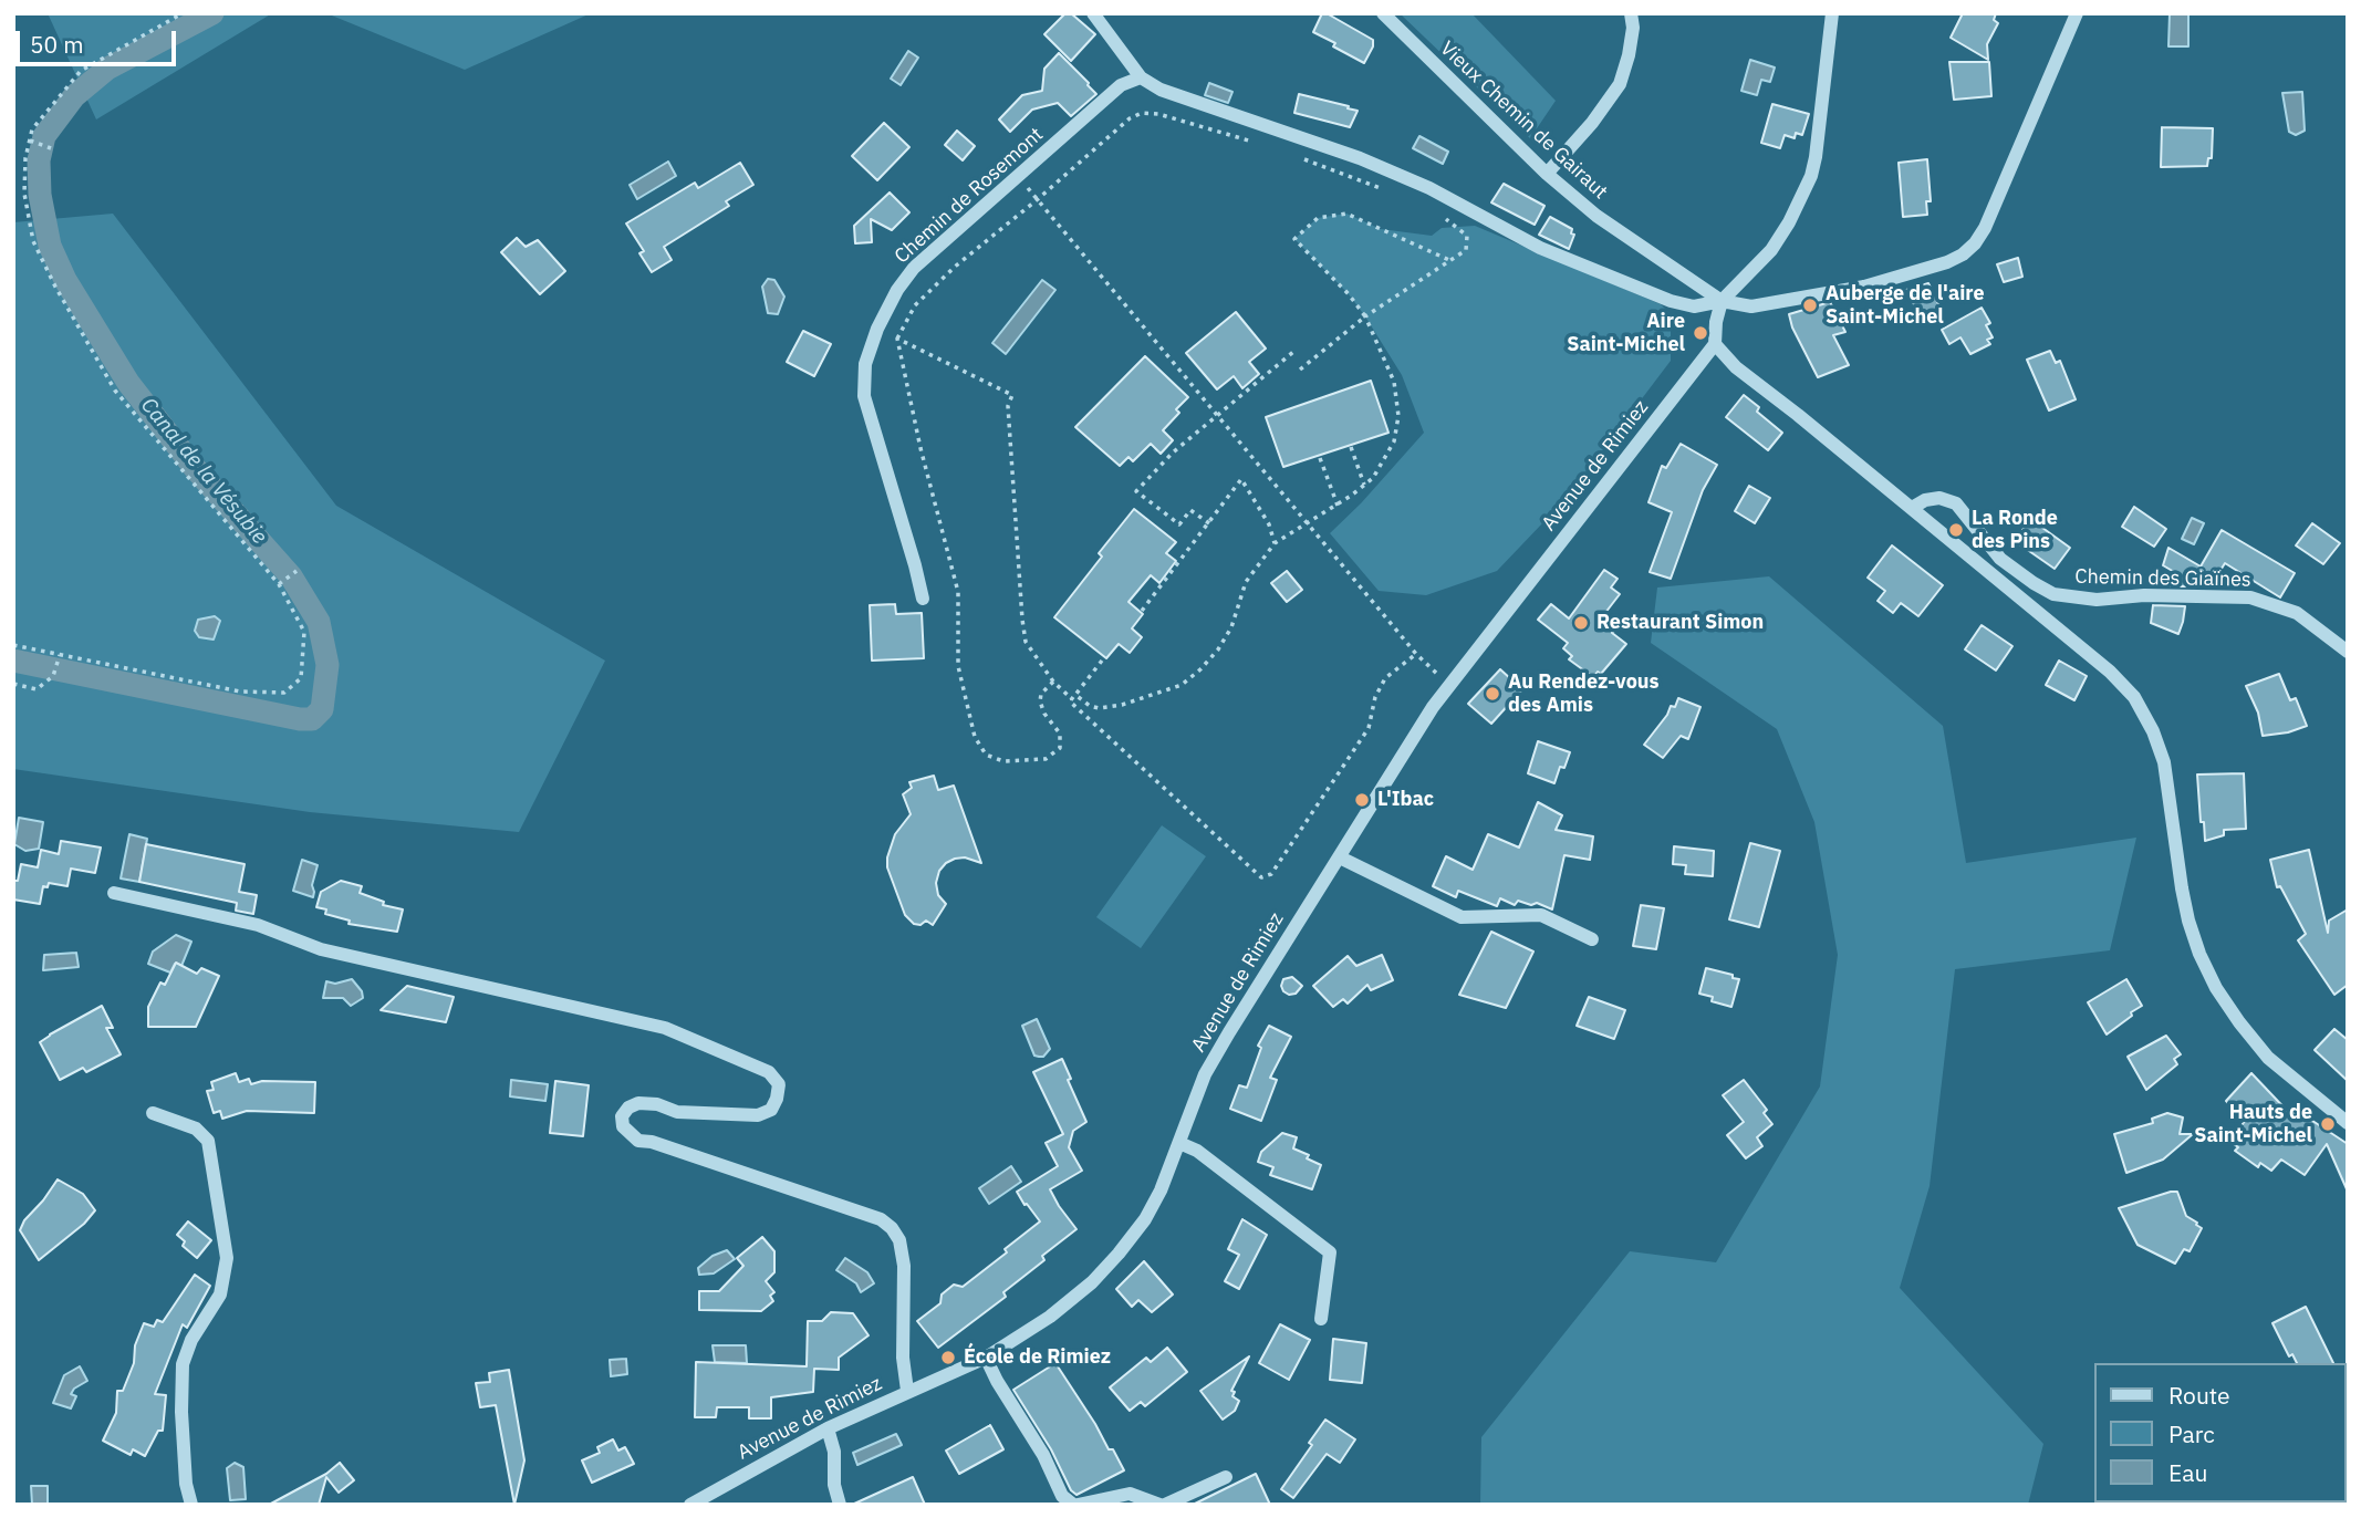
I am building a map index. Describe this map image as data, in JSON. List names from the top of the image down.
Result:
{
  "streets": {
    "street": [
      "Vieux Chemin de Gairaut",
      "Chemin de Rosemont",
      "Avenue de Rimiez",
      "Chemin des Giaïnes"
    ]
  },
  "water": ["Canal de la Vésubie"],
  "places": [
    "Auberge de l'aire Saint-Michel",
    "Aire Saint-Michel",
    "La Ronde des Pins",
    "Restaurant Simon",
    "Au Rendez-vous des Amis",
    "L'Ibac",
    "Hauts de Saint-Michel",
    "École de Rimiez"
  ],
  "legend": ["Route", "Parc", "Eau"],
  "scale_bar": "50 m"
}
